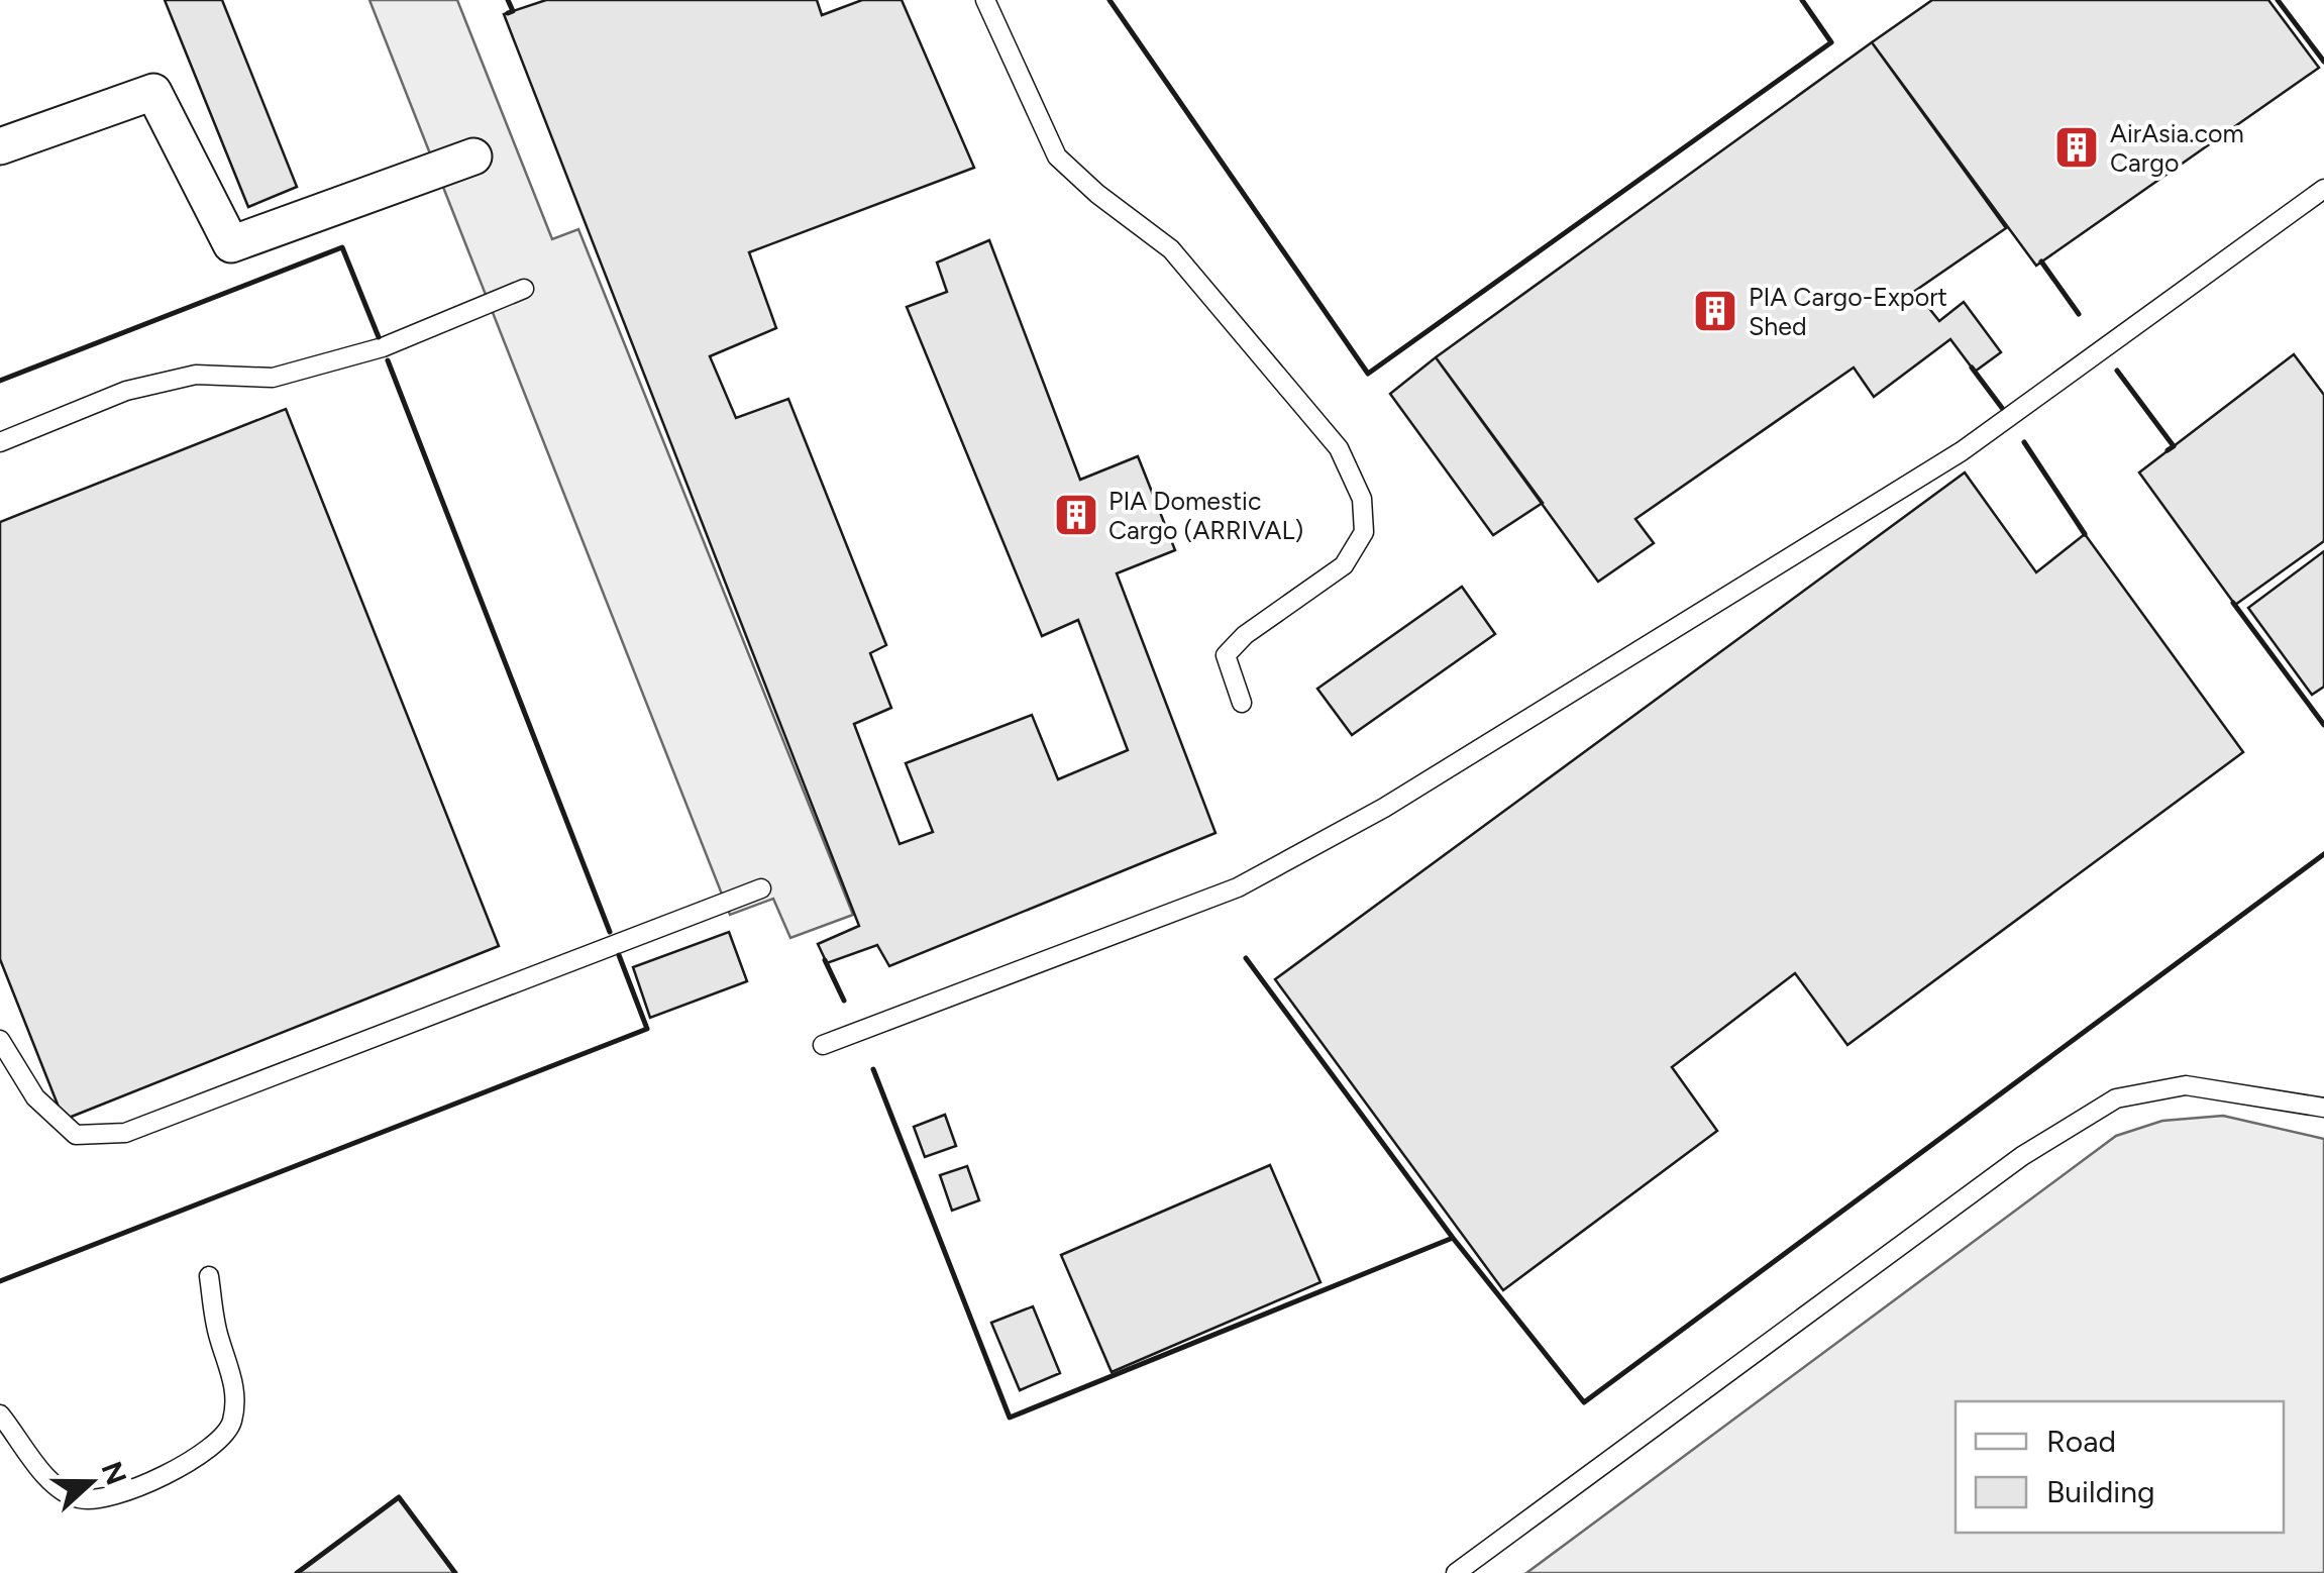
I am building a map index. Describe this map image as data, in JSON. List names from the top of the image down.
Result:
{
  "places": {
    "building": ["AirAsia.com Cargo", "PIA Cargo-Export Shed", "PIA Domestic Cargo (ARRIVAL)"]
  },
  "legend": ["Road", "Building"],
  "north": "right"
}
